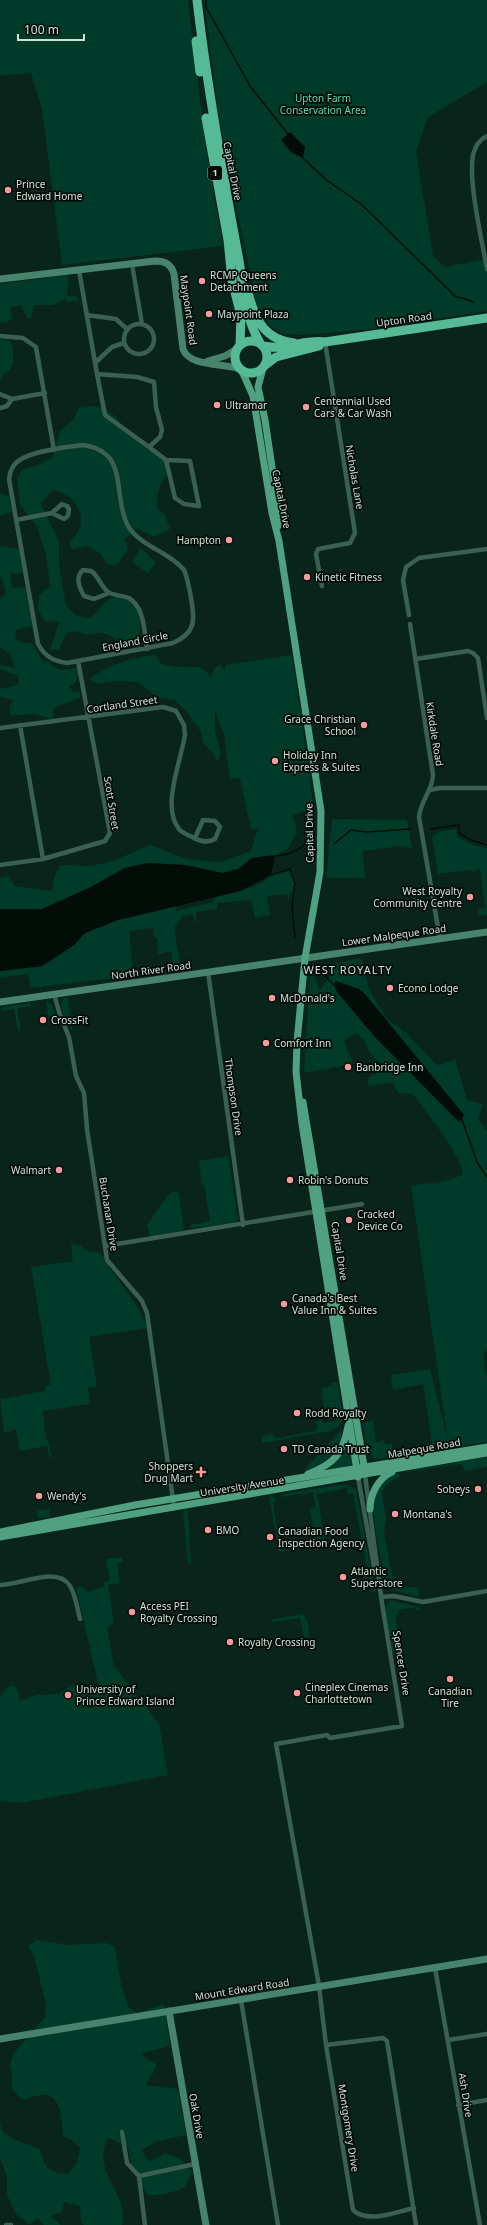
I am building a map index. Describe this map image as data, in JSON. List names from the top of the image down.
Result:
{
  "streets": {
    "highway": ["Capital Drive", "1", "Upton Road"],
    "main road": ["Malpeque Road", "University Avenue"],
    "street": [
      "Maypoint Road",
      "Nicholas Lane",
      "England Circle",
      "Cortland Street",
      "Kirkdale Road",
      "Scott Street",
      "Lower Malpeque Road",
      "North River Road",
      "Thompson Drive",
      "Buchanan Drive",
      "Spencer Drive",
      "Mount Edward Road",
      "Ash Drive",
      "Oak Drive",
      "Montgomery Drive"
    ]
  },
  "crossings": [
    ["Capital Drive", "Maypoint Road"],
    ["Capital Drive", "Upton Road"],
    ["Capital Drive", "Lower Malpeque Road"],
    ["Capital Drive", "North River Road"],
    ["Capital Drive", "Malpeque Road"],
    ["Capital Drive", "University Avenue"],
    ["Maypoint Road", "Upton Road"],
    ["Upton Road", "Nicholas Lane"],
    ["England Circle", "Scott Street"],
    ["Cortland Street", "Scott Street"],
    ["Kirkdale Road", "Lower Malpeque Road"],
    ["Lower Malpeque Road", "North River Road"],
    ["North River Road", "Thompson Drive"],
    ["North River Road", "Buchanan Drive"],
    ["Buchanan Drive", "University Avenue"],
    ["Malpeque Road", "University Avenue"],
    ["Spencer Drive", "Montgomery Drive"],
    ["Mount Edward Road", "Ash Drive"],
    ["Mount Edward Road", "Oak Drive"],
    ["Mount Edward Road", "Montgomery Drive"]
  ],
  "districts": ["WEST ROYALTY"],
  "parks": ["Upton Farm Conservation Area"],
  "places": {
    "other": [
      "Prince Edward Home",
      "RCMP Queens Detachment",
      "Maypoint Plaza",
      "Ultramar",
      "Centennial Used Cars & Car Wash",
      "Hampton",
      "Kinetic Fitness",
      "Grace Christian School",
      "Holiday Inn Express & Suites",
      "West Royalty Community Centre",
      "Econo Lodge",
      "McDonald's",
      "CrossFit",
      "Comfort Inn",
      "Banbridge Inn",
      "Walmart",
      "Robin's Donuts",
      "Cracked Device Co",
      "Canada's Best Value Inn & Suites",
      "Rodd Royalty",
      "TD Canada Trust",
      "Sobeys",
      "Wendy's",
      "Montana's",
      "BMO",
      "Canadian Food Inspection Agency",
      "Atlantic Superstore",
      "Access PEI Royalty Crossing",
      "Royalty Crossing",
      "Canadian Tire",
      "Cineplex Cinemas Charlottetown",
      "University of Prince Edward Island"
    ],
    "health": ["Shoppers Drug Mart"]
  },
  "scale_bar": "100 m"
}
